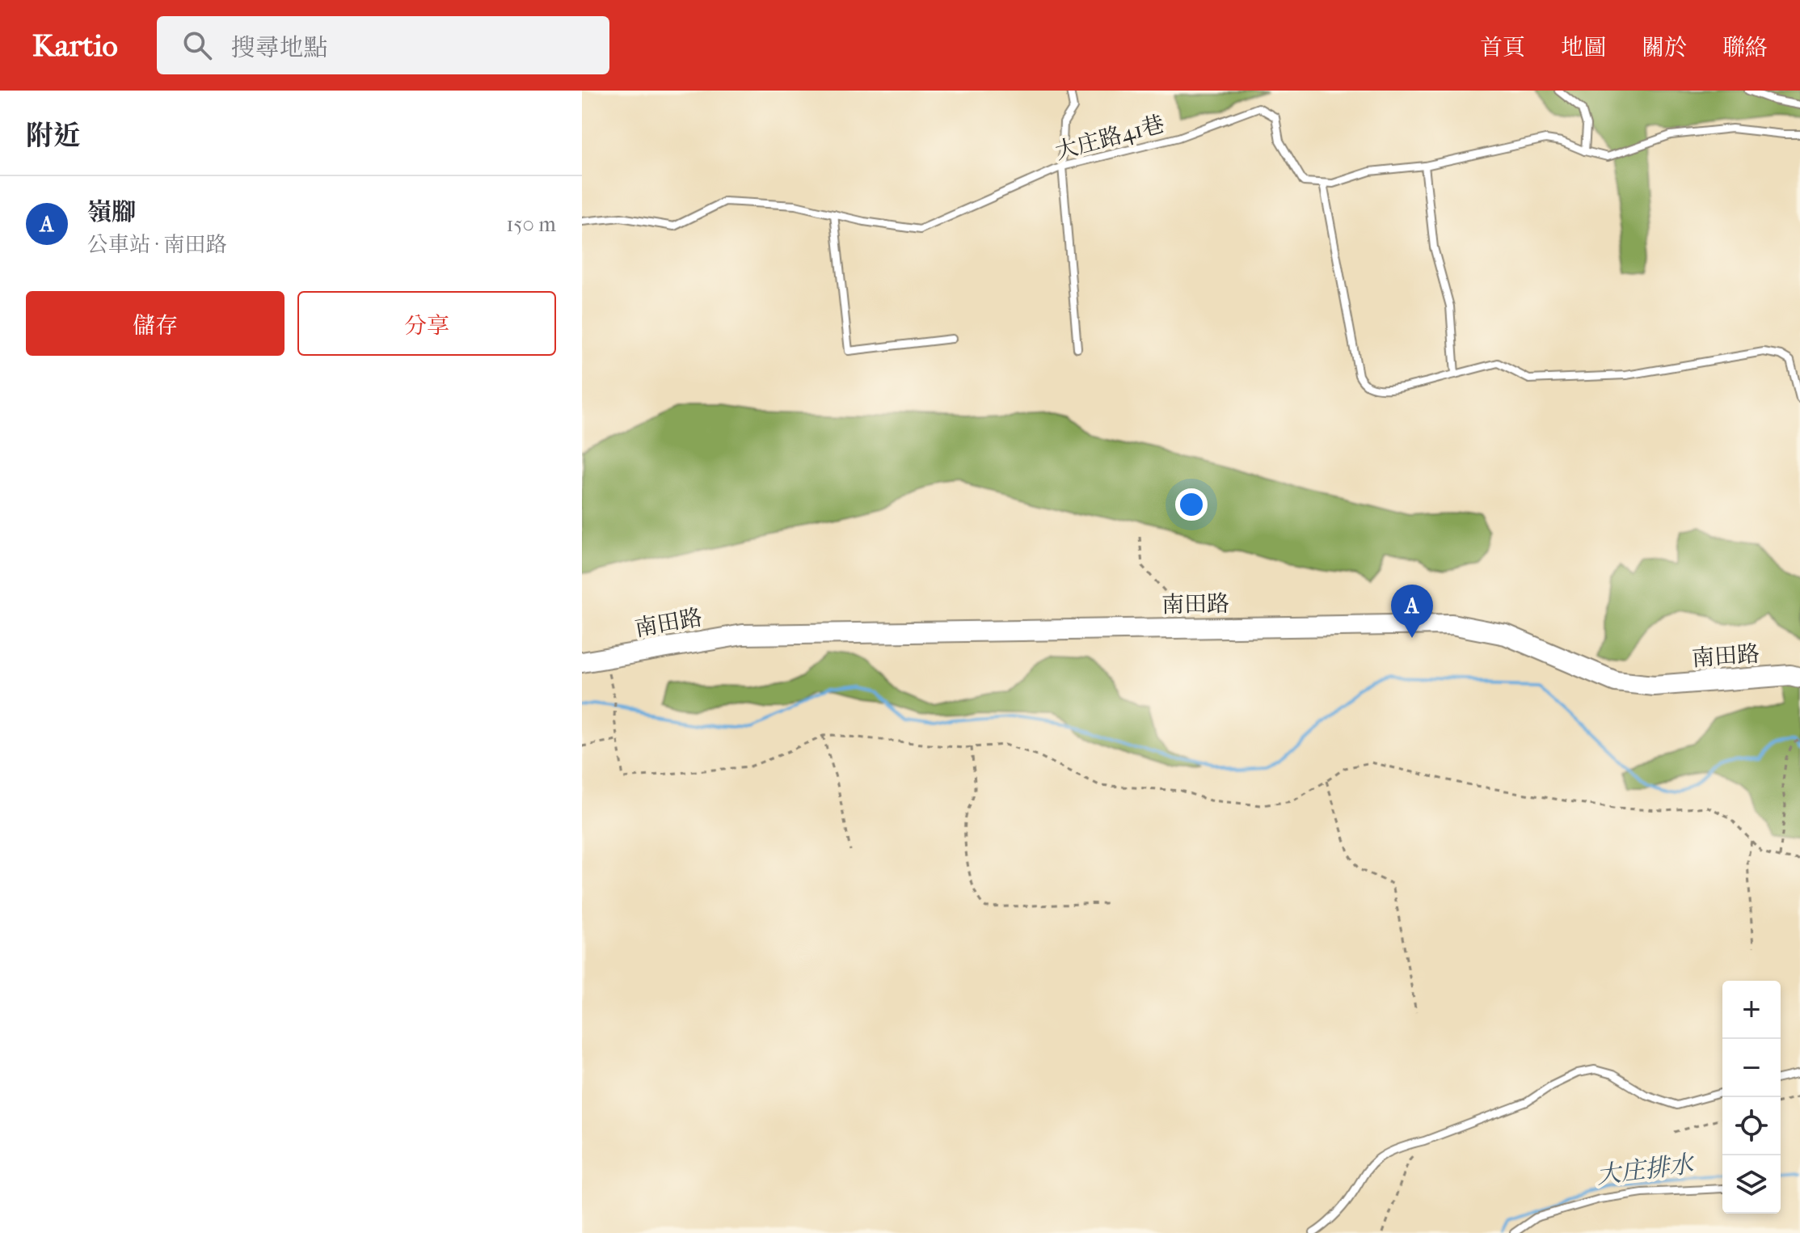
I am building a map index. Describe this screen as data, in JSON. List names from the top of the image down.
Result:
{
  "streets": {
    "main road": ["南田路"],
    "lane": ["大庄路41巷"]
  },
  "water": ["大庄排水"],
  "page": {
    "header": "Kartio",
    "search": "搜尋地點",
    "nav": [
      "首頁",
      "地圖",
      "關於",
      "聯絡"
    ],
    "heading": "附近",
    "list": [
      {
        "mark": "A",
        "name": "嶺腳",
        "note": "公車站 · 南田路",
        "value": "150 m"
      }
    ],
    "buttons": ["儲存", "分享"],
    "pins": "A",
    "map_buttons": ["+", "−"]
  }
}
